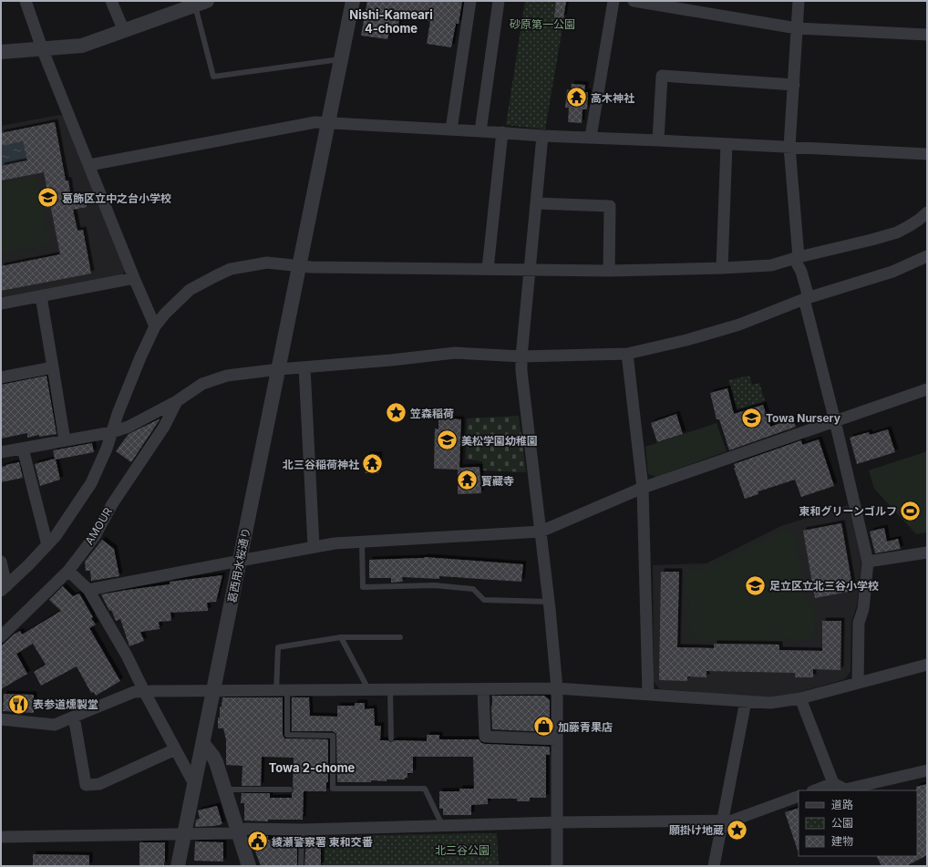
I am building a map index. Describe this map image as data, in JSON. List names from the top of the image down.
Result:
{
  "streets": {
    "street": ["AMOUR", "葛西用水桜通り"]
  },
  "districts": ["Nishi-Kameari 4-chome", "Towa 2-chome"],
  "parks": ["砂原第一公園", "北三谷公園"],
  "places": {
    "temple": ["高木神社", "北三谷稲荷神社", "寳藏寺"],
    "school or university": [
      "葛飾区立中之台小学校",
      "Towa Nursery",
      "美松学園幼稚園",
      "足立区立北三谷小学校"
    ],
    "place": ["笠森稲荷", "願掛け地蔵"],
    "sports": ["東和グリーンゴルフ"],
    "restaurant": ["表参道燻製堂"],
    "shop": ["加藤青果店"],
    "public building": ["綾瀬警察署 東和交番"]
  },
  "legend": ["道路", "公園", "建物"]
}
